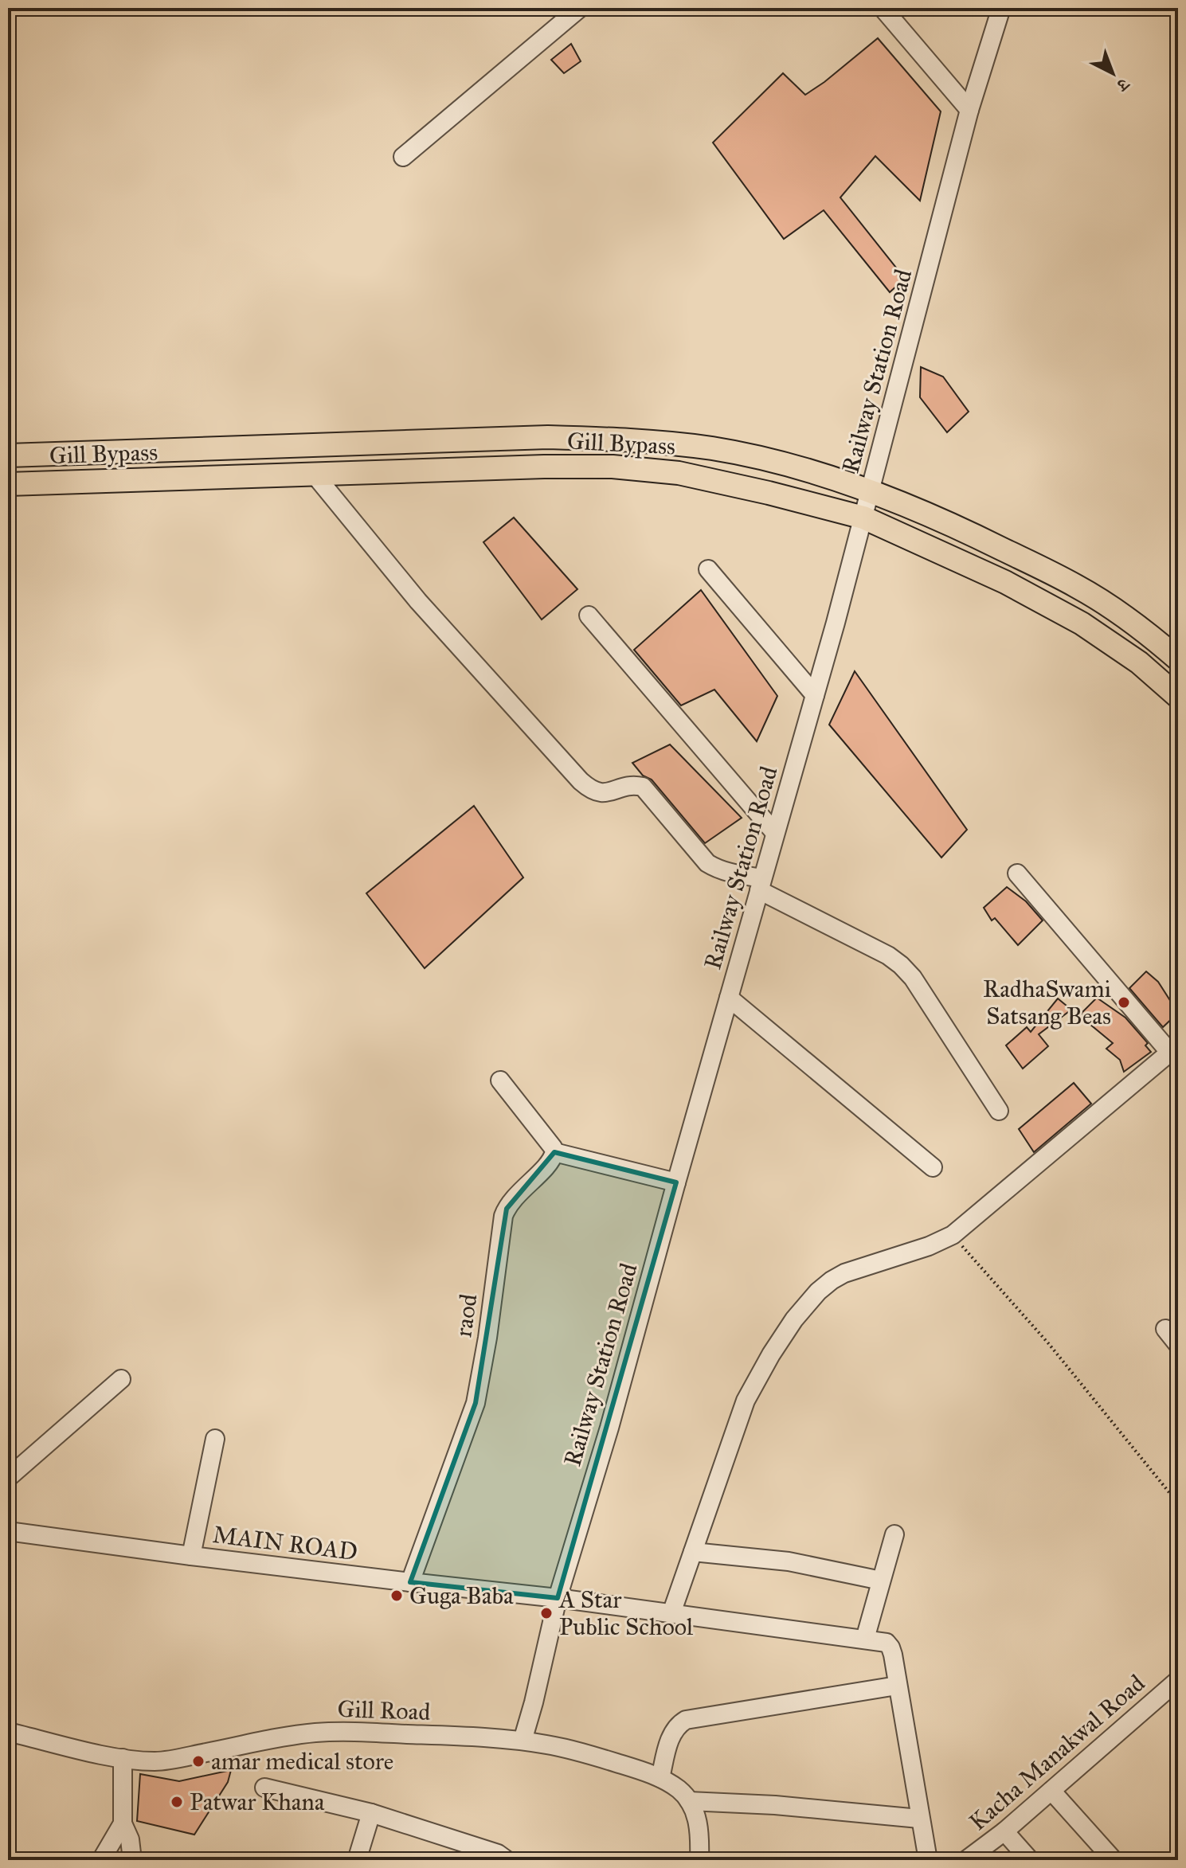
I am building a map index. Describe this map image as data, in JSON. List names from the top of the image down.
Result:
{
  "streets": {
    "main road": ["Gill Bypass"],
    "street": [
      "Railway Station Road",
      "raod",
      "MAIN ROAD",
      "Gill Road",
      "Kacha Manakwal Road"
    ]
  },
  "crossings": [
    ["Railway Station Road", "Gill Bypass"],
    ["Railway Station Road", "MAIN ROAD"],
    ["Railway Station Road", "Gill Road"],
    ["raod", "MAIN ROAD"]
  ],
  "places": [
    "RadhaSwami Satsang Beas",
    "Guga Baba",
    "A Star Public School",
    "amar medical store",
    "Patwar Khana"
  ],
  "north": "bottom right"
}
